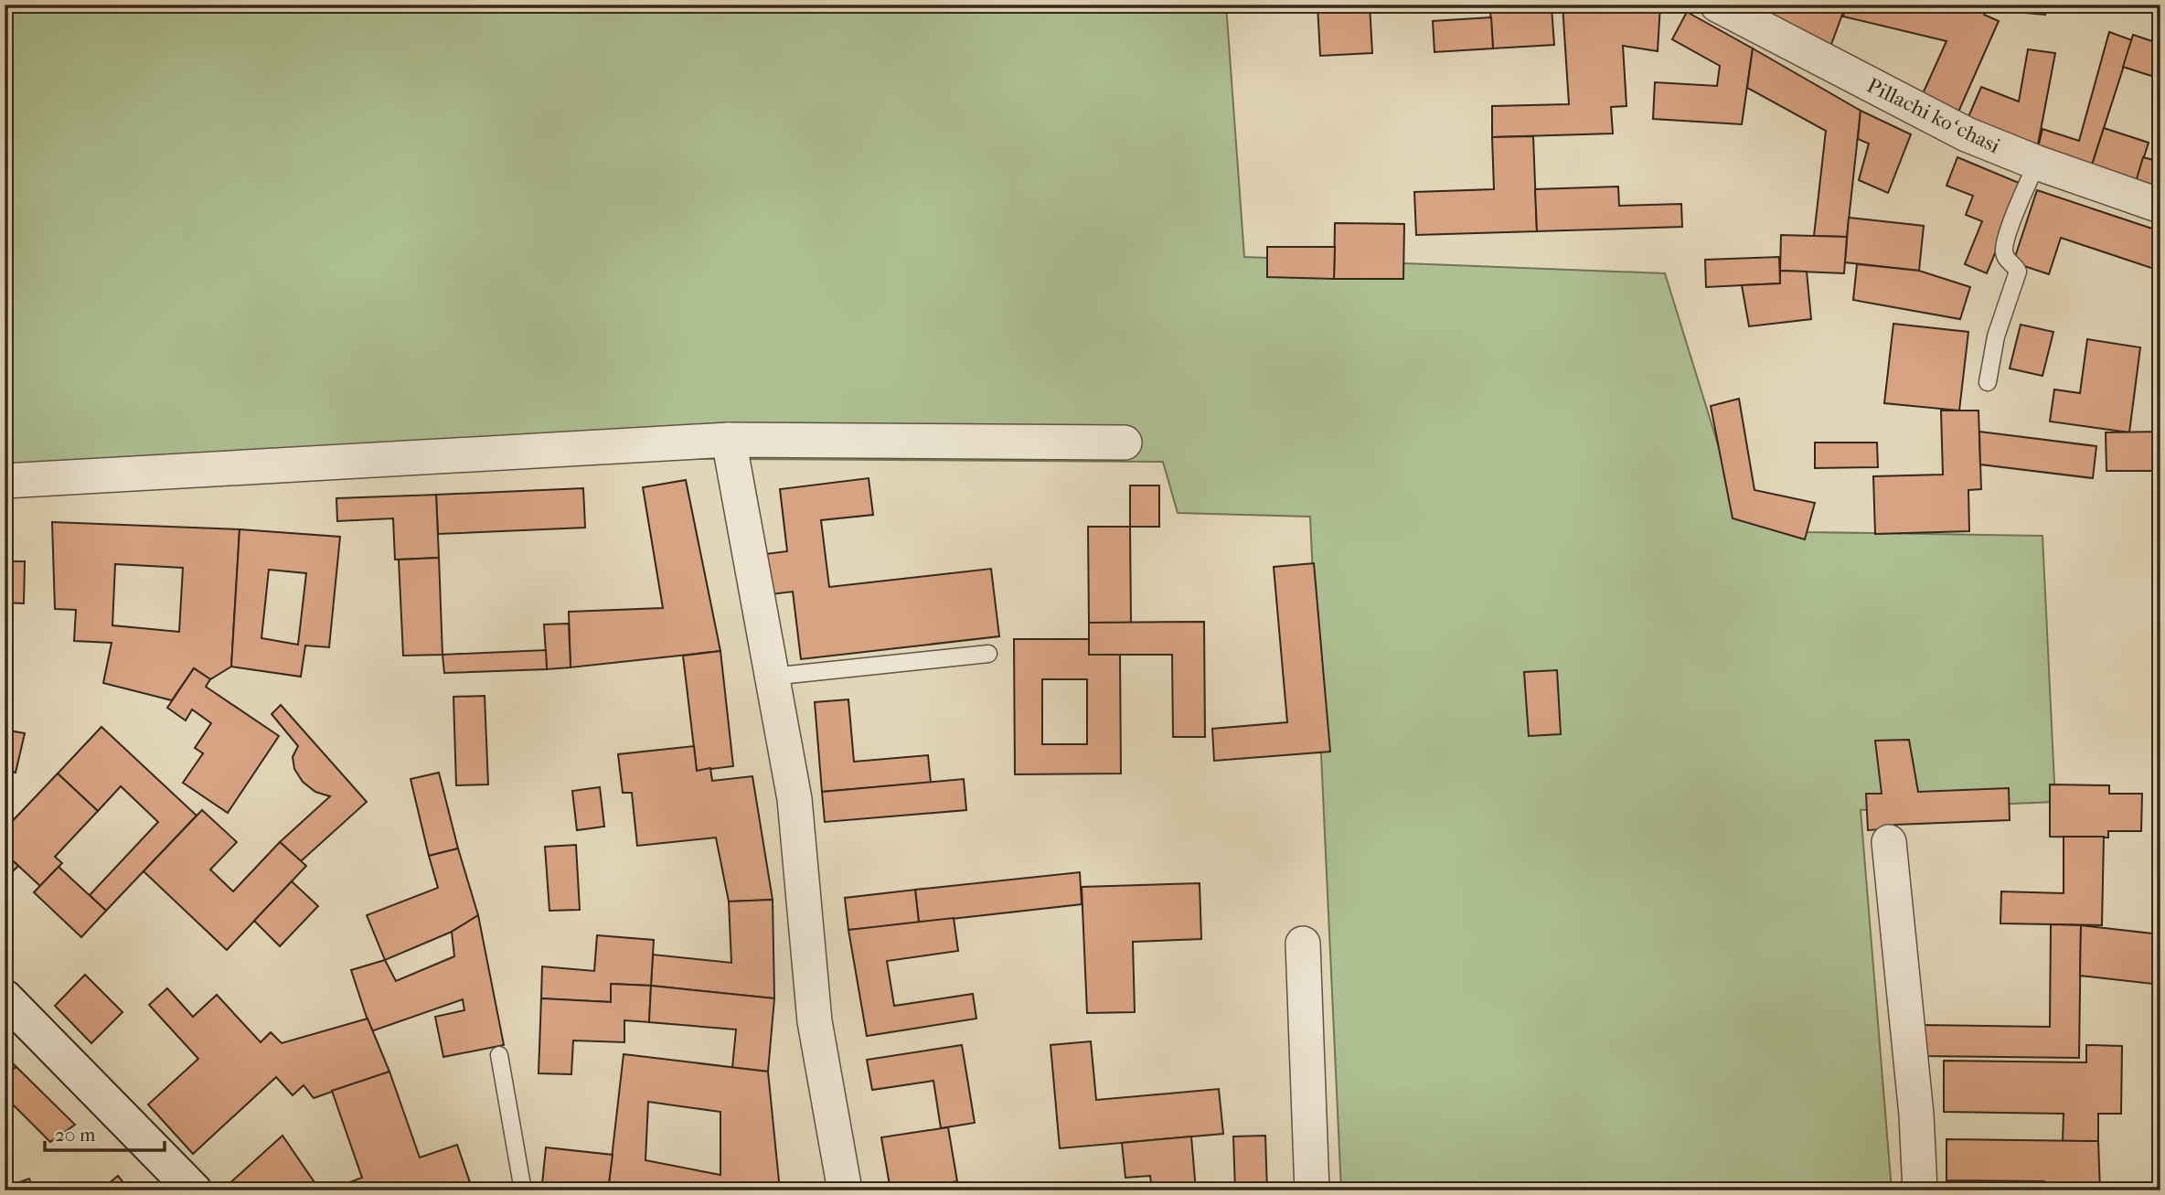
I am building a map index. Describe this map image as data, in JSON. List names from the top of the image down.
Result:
{
  "streets": {
    "street": ["Pillachi koʻchasi"]
  },
  "scale_bar": "20 m"
}
